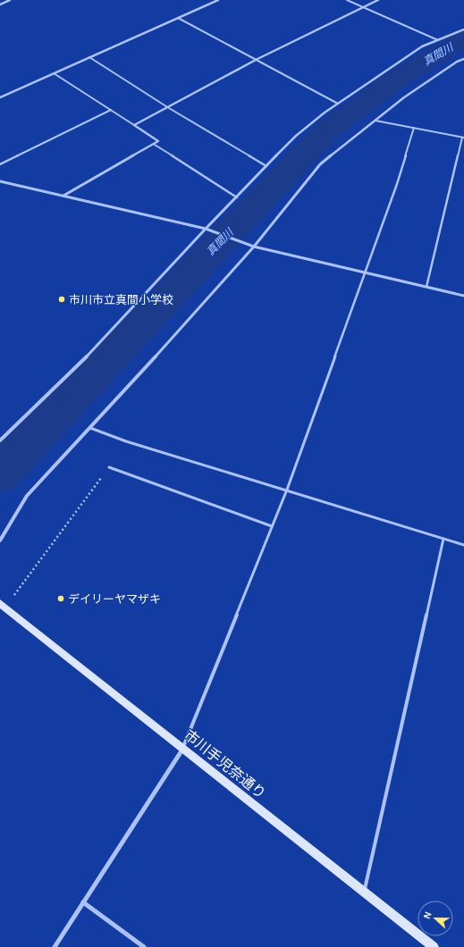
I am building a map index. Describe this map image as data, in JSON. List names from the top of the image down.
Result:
{
  "streets": {
    "street": ["市川手児奈通り"]
  },
  "water": ["真間川"],
  "places": ["市川市立真間小学校", "デイリーヤマザキ"],
  "north": "left"
}
